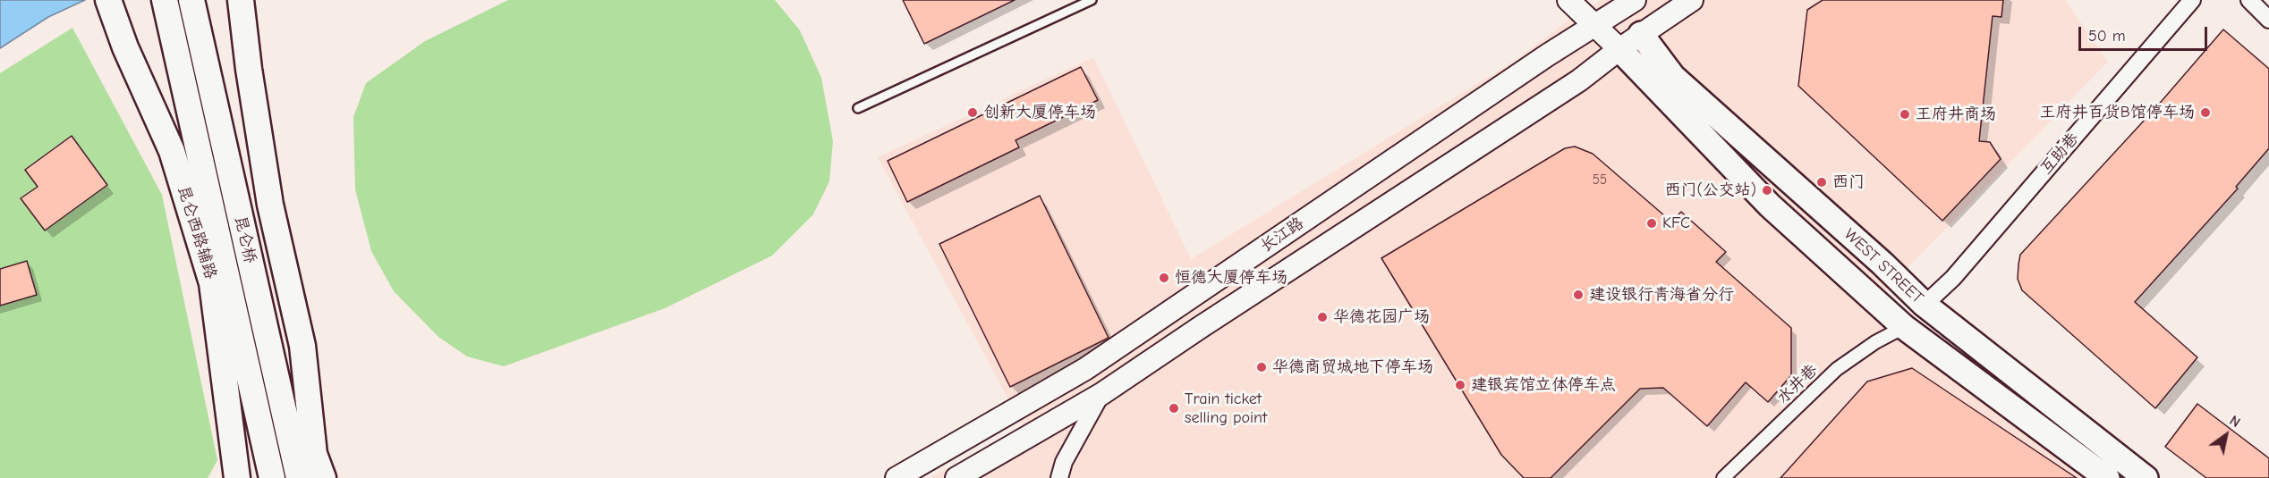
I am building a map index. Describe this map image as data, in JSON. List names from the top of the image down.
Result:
{
  "streets": {
    "highway": ["昆仑西路辅路", "昆仑桥"],
    "main road": ["长江路", "WEST STREET"],
    "street": ["互助巷", "水井巷"]
  },
  "crossings": [
    ["互助巷", "WEST STREET"],
    ["长江路", "WEST STREET"],
    ["WEST STREET", "水井巷"]
  ],
  "places": [
    "创新大厦停车场",
    "王府井百货B馆停车场",
    "王府井商场",
    "西门",
    "西门(公交站)",
    "KFC",
    "恒德大厦停车场",
    "建设银行青海省分行",
    "华德花园广场",
    "华德商贸城地下停车场",
    "建银宾馆立体停车点",
    "Train ticket selling point"
  ],
  "house_numbers": ["55"],
  "scale_bar": "50 m",
  "north": "top right"
}
